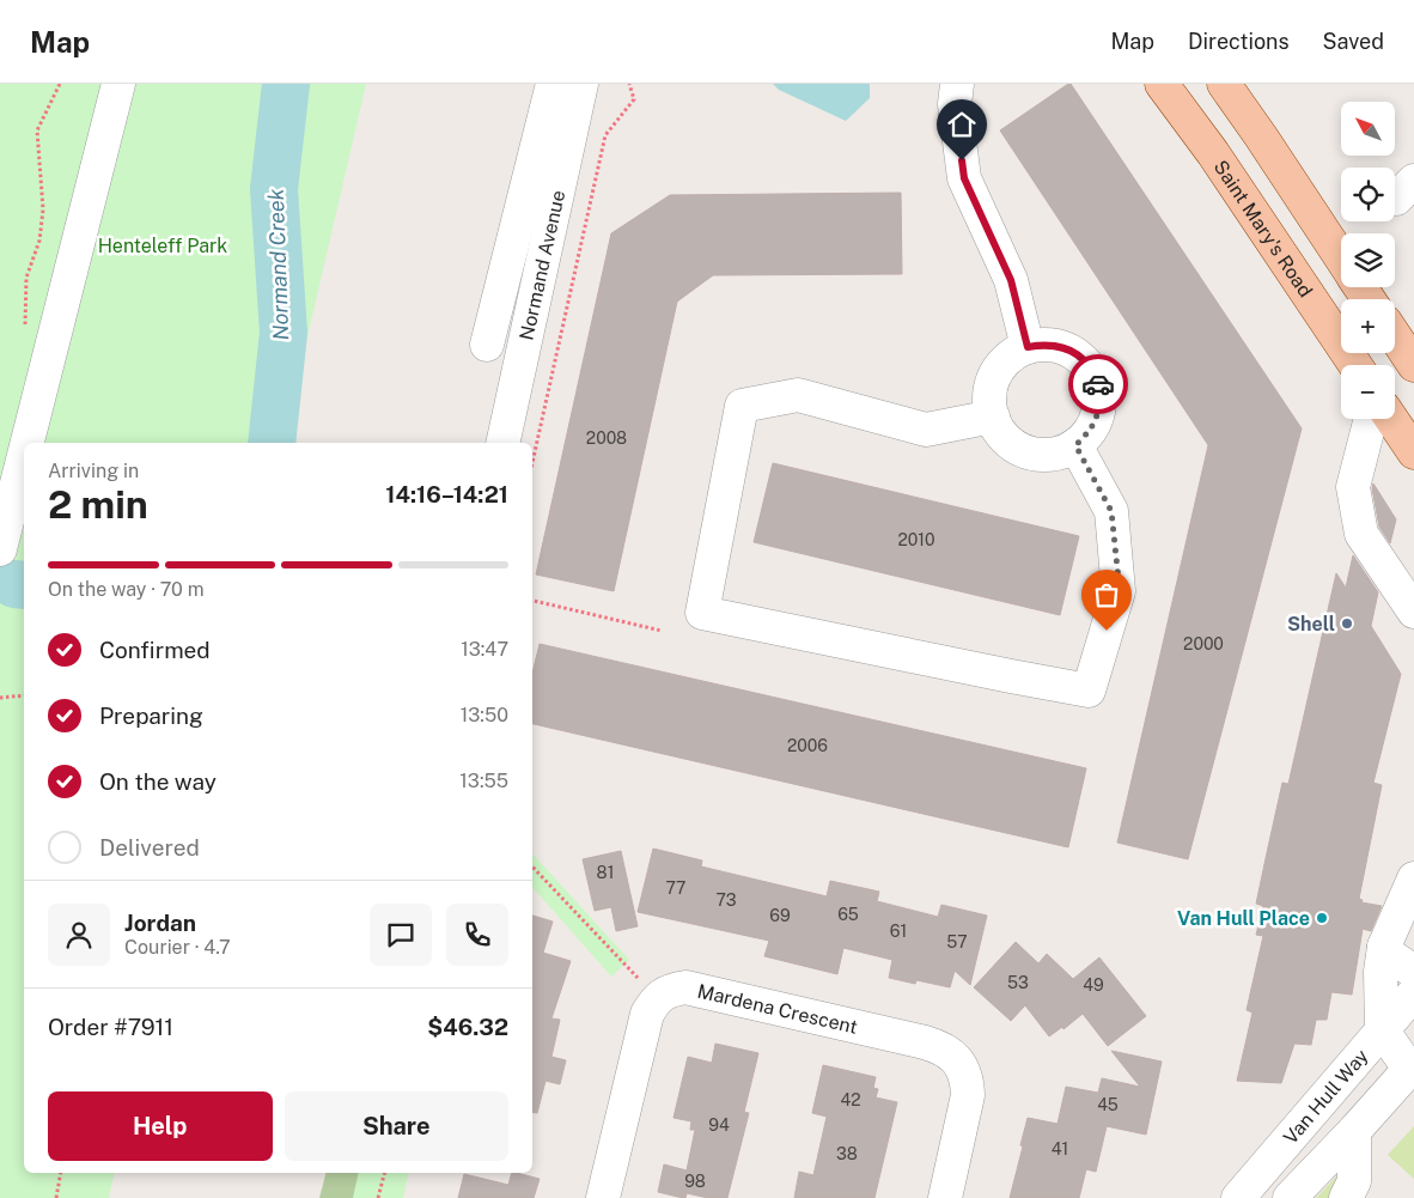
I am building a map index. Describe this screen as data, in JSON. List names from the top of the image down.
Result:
{
  "streets": {
    "main road": ["Saint Mary's Road"],
    "street": ["Normand Avenue", "Mardena Crescent", "Van Hull Way"]
  },
  "water": ["Normand Creek"],
  "parks": ["Henteleff Park"],
  "places": ["Shell", "Van Hull Place"],
  "house_numbers": [
    "2008",
    "2010",
    "2000",
    "2006",
    "81",
    "77",
    "73",
    "65",
    "69",
    "61",
    "57",
    "53",
    "49",
    "42",
    "45",
    "94",
    "41",
    "38",
    "98"
  ],
  "north": "top left",
  "page": {
    "header": "Map",
    "nav": ["Map", "Directions", "Saved"],
    "map_buttons": ["+", "−"],
    "heading": ["2 min", "Arriving in", "14:16–14:21"],
    "panel": [
      "Jordan",
      "Courier · 4.7",
      "Order #7911",
      "$46.32"
    ],
    "bar": "On the way · 70 m",
    "list": [
      ["Confirmed", "13:47"],
      ["Preparing", "13:50"],
      ["On the way", "13:55"],
      "Delivered"
    ],
    "buttons": ["Help", "Share"]
  }
}
